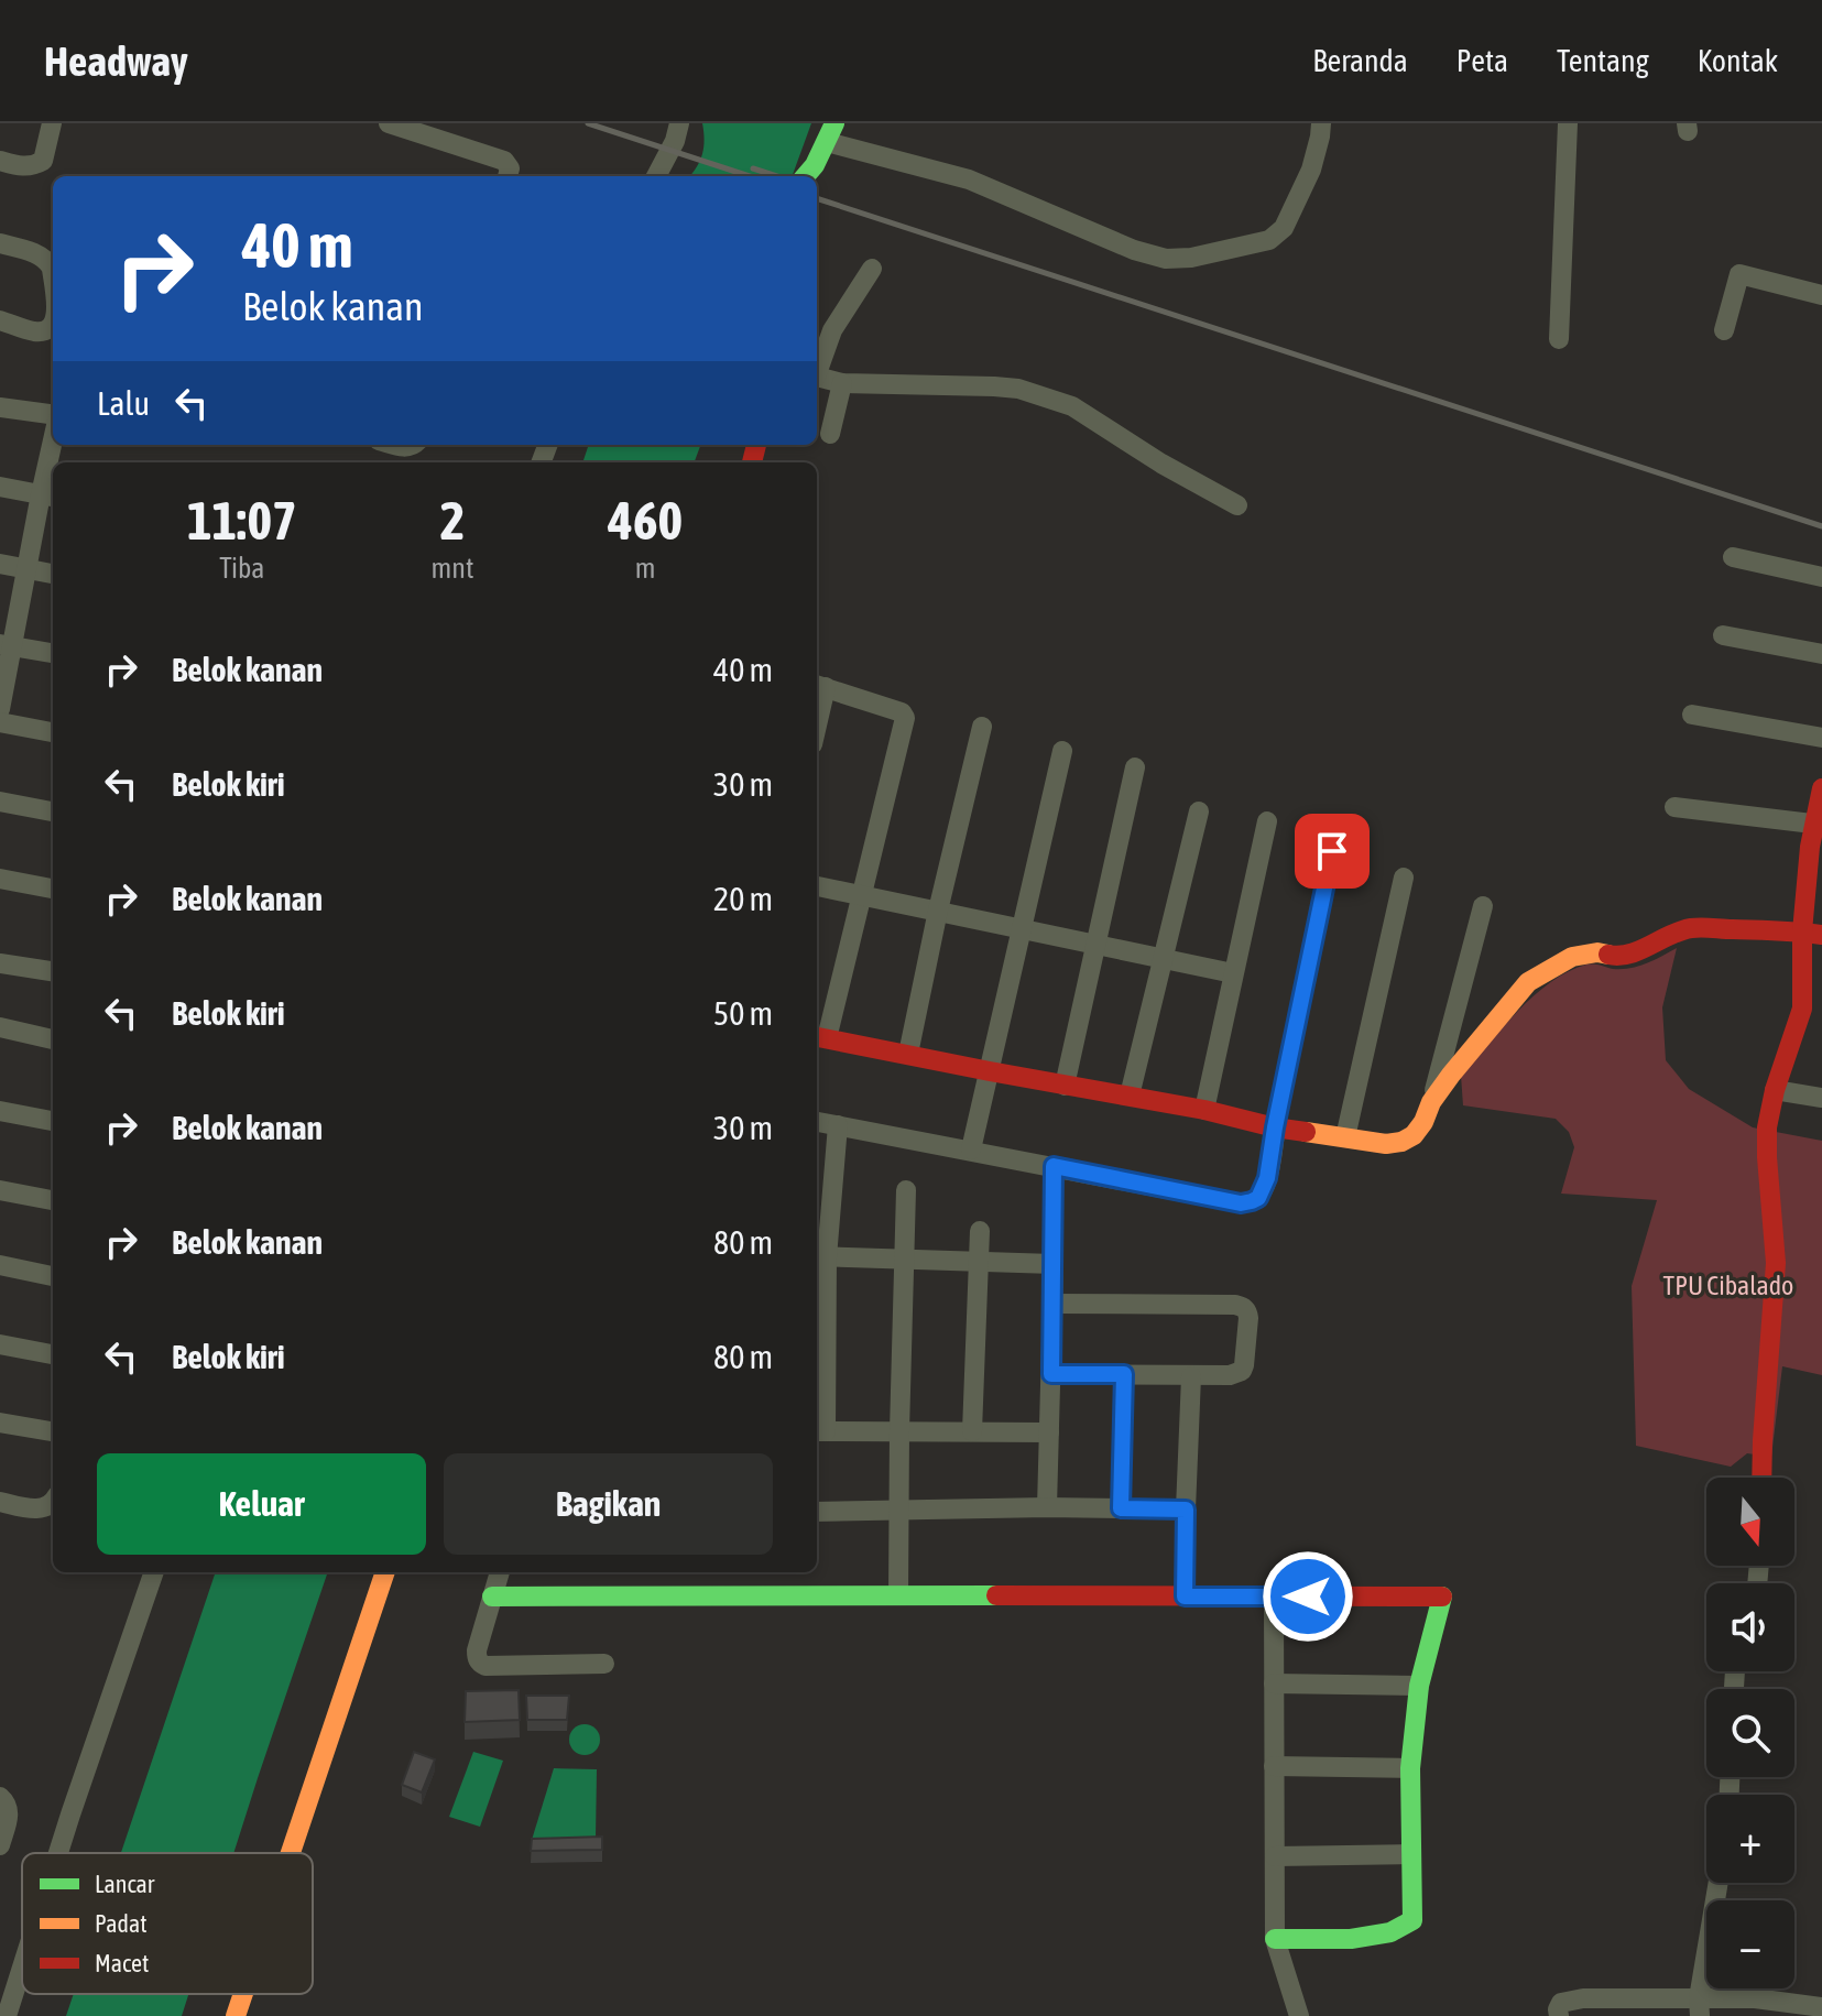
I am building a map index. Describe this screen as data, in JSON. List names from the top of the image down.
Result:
{
  "parks": ["TPU Cibalado"],
  "legend": ["Lancar", "Padat", "Macet"],
  "north": "bottom",
  "page": {
    "header": "Headway",
    "nav": [
      "Beranda",
      "Peta",
      "Tentang",
      "Kontak"
    ],
    "turn": ["40 m", "Belok kanan"],
    "then": "Lalu",
    "eta": [
      "11:07",
      "Tiba",
      "2",
      "mnt",
      "460",
      "m"
    ],
    "list": [
      {
        "name": "Belok kanan",
        "value": "40 m"
      },
      {
        "name": "Belok kiri",
        "value": "30 m"
      },
      {
        "name": "Belok kanan",
        "value": "20 m"
      },
      {
        "name": "Belok kiri",
        "value": "50 m"
      },
      {
        "name": "Belok kanan",
        "value": "30 m"
      },
      {
        "name": "Belok kanan",
        "value": "80 m"
      },
      {
        "name": "Belok kiri",
        "value": "80 m"
      }
    ],
    "buttons": ["Keluar", "Bagikan"],
    "map_buttons": ["+", "−"]
  }
}
